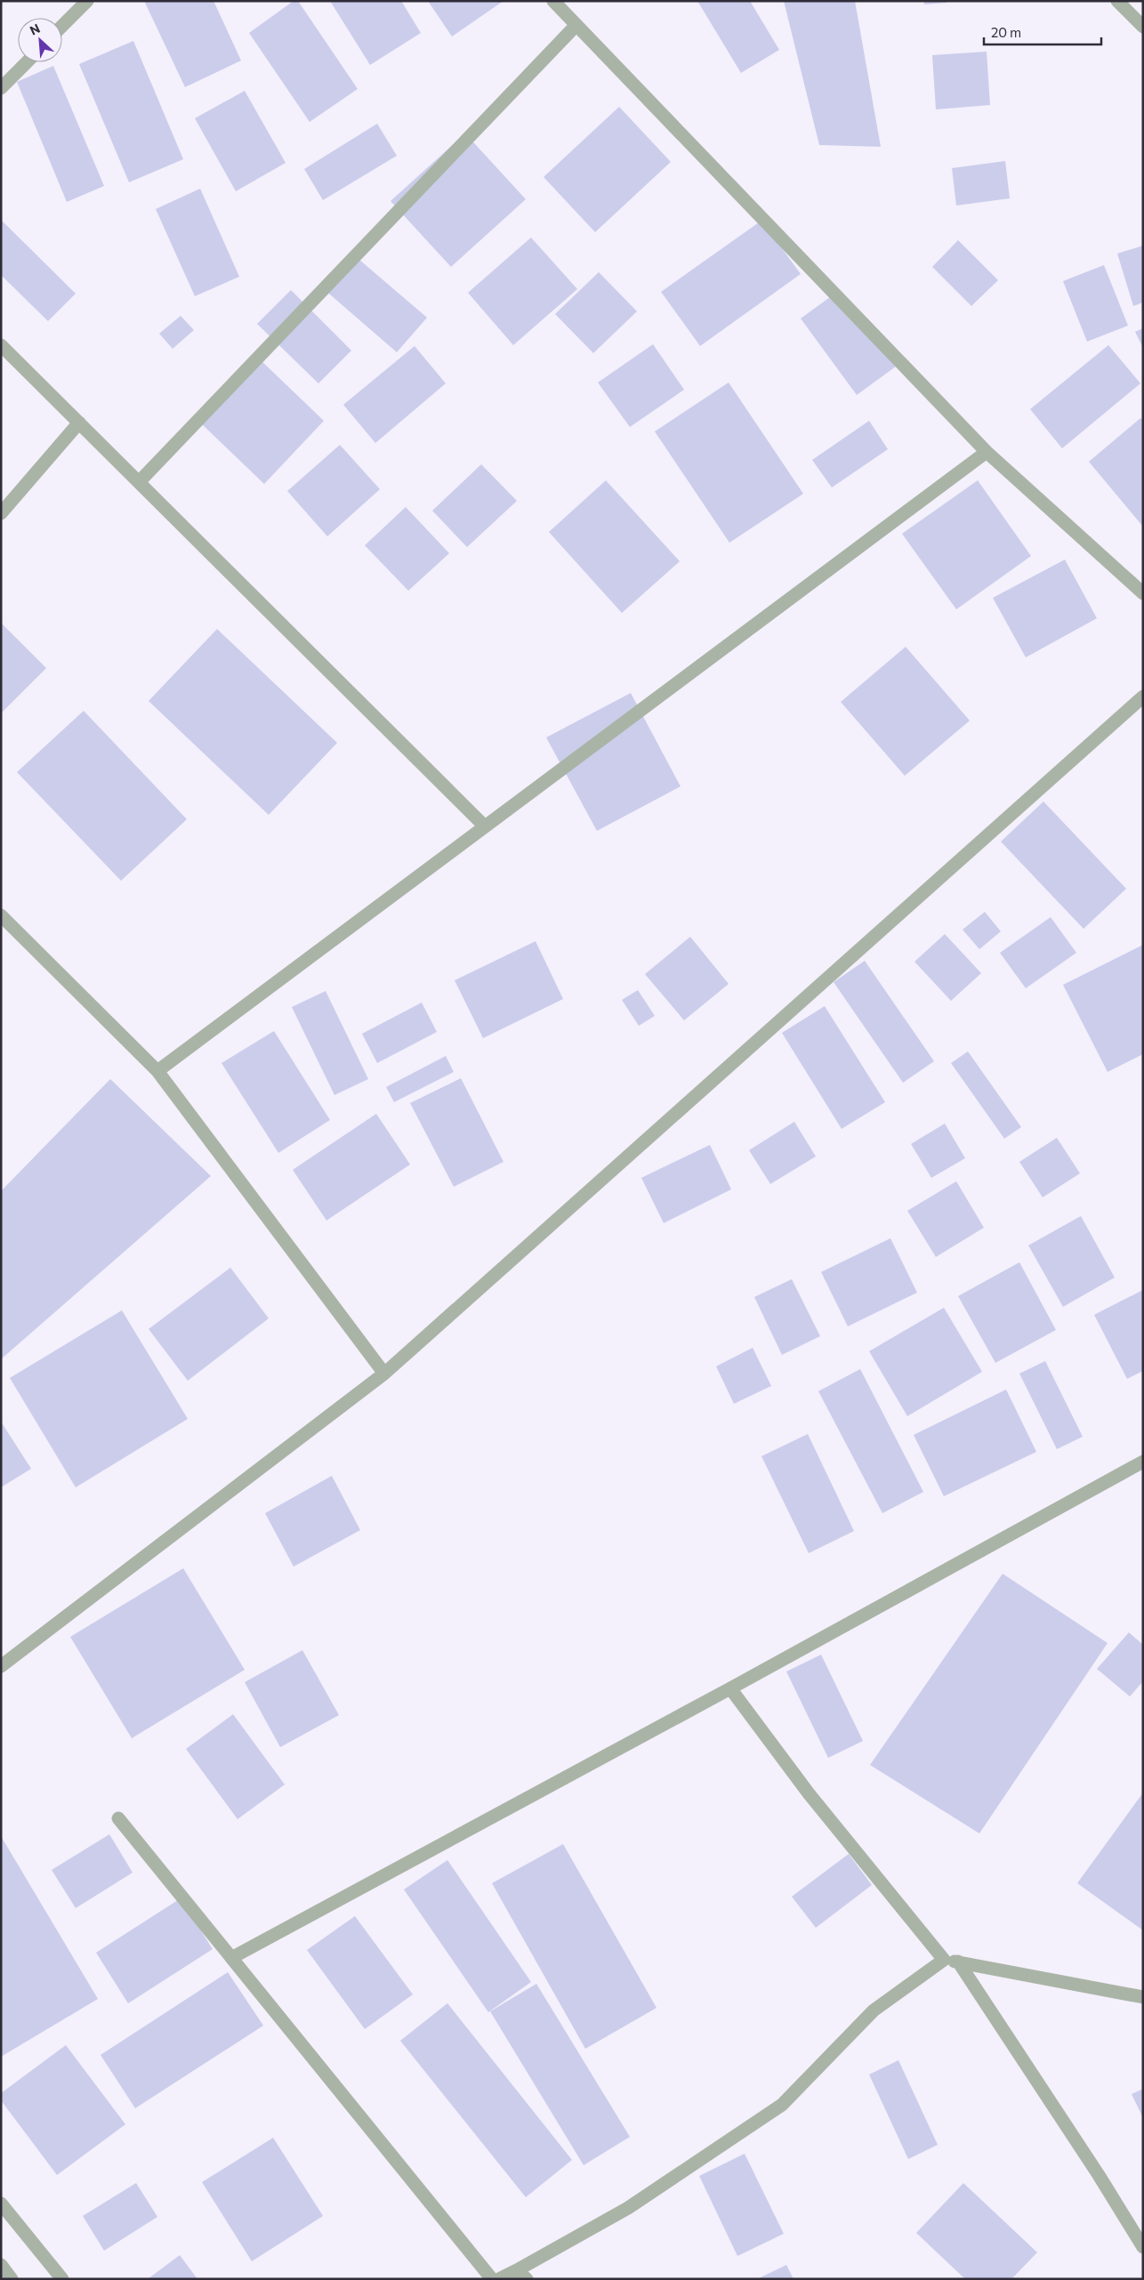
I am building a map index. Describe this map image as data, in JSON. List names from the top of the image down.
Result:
{
  "scale_bar": "20 m",
  "north": "top left"
}
